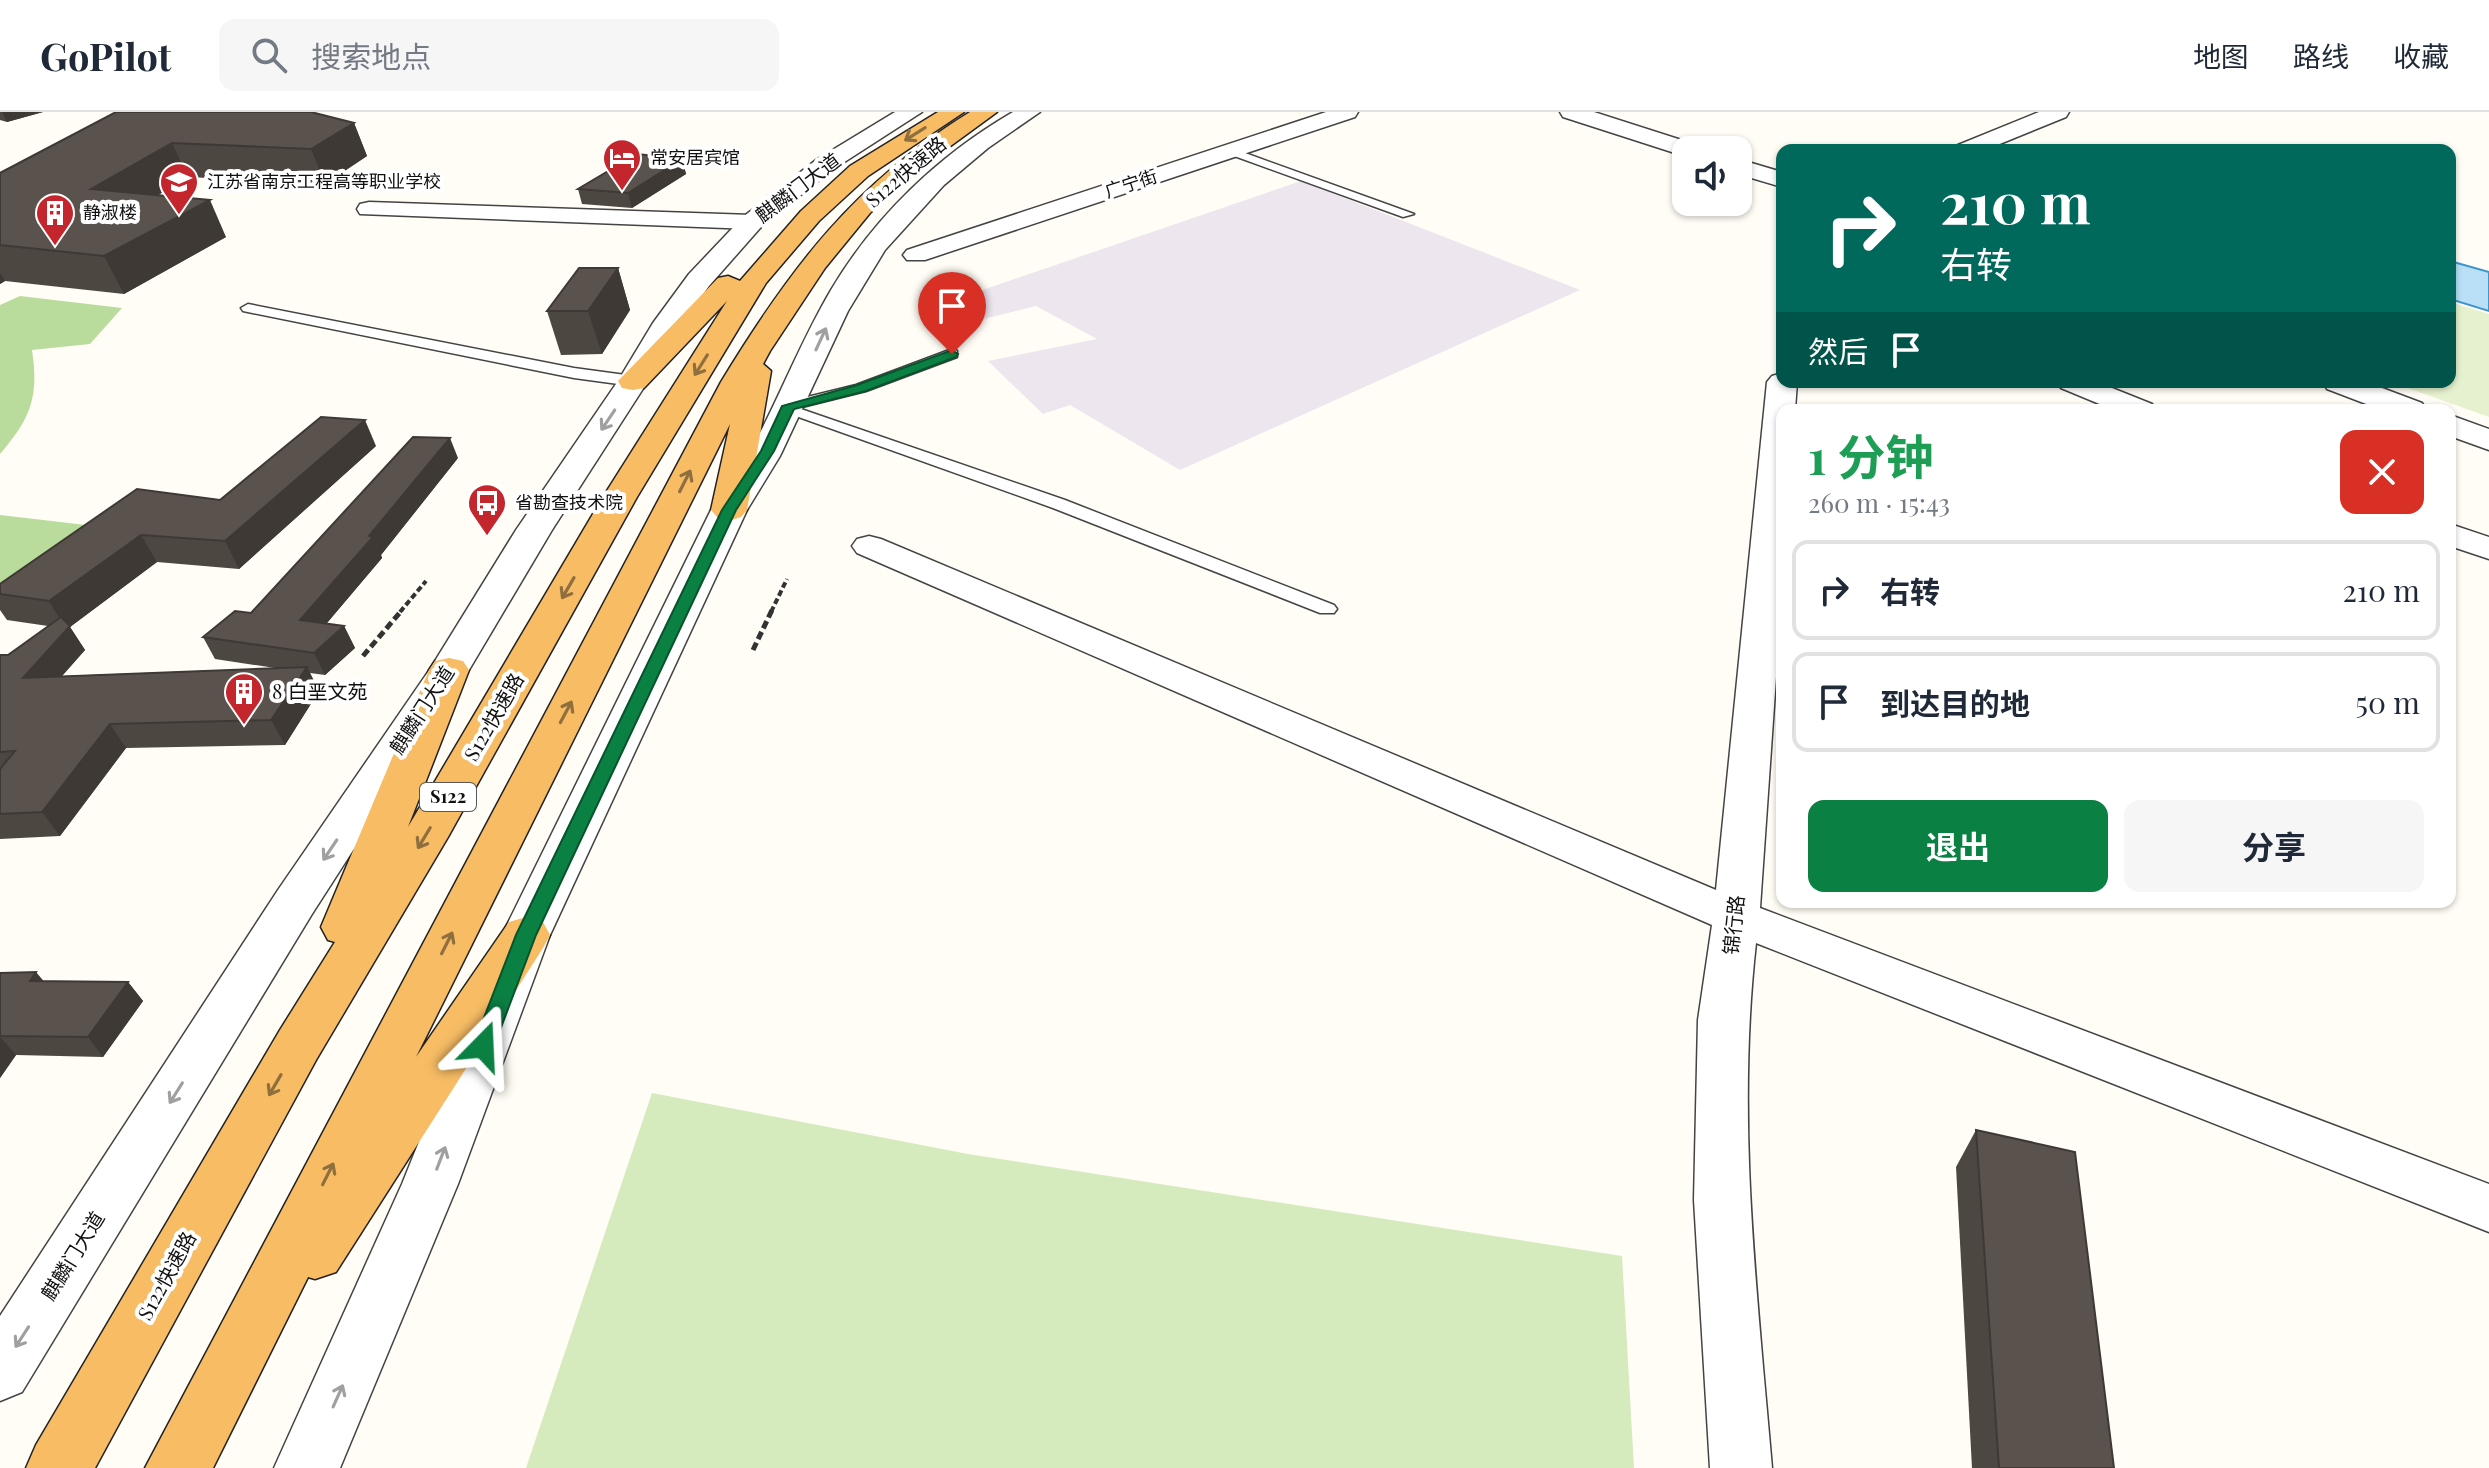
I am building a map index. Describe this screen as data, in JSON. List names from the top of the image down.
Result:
{
  "streets": {
    "highway": ["S122快速路", "S122"],
    "street": ["广宁街", "麒麟门大道", "锦行路"]
  },
  "places": {
    "hotel": ["常安居宾馆"],
    "school or university": ["江苏省南京工程高等职业学校"],
    "building": ["静淑楼", "8 白垩文苑"],
    "bus stop": ["省勘查技术院"]
  },
  "page": {
    "header": "GoPilot",
    "search": "搜索地点",
    "nav": ["地图", "路线", "收藏"],
    "turn": ["210 m", "右转"],
    "then": "然后",
    "heading": ["1 分钟", "260 m · 15:43"],
    "list": [
      {
        "name": "右转",
        "value": "210 m"
      },
      {
        "name": "到达目的地",
        "value": "50 m"
      }
    ],
    "buttons": ["退出", "分享"]
  }
}
